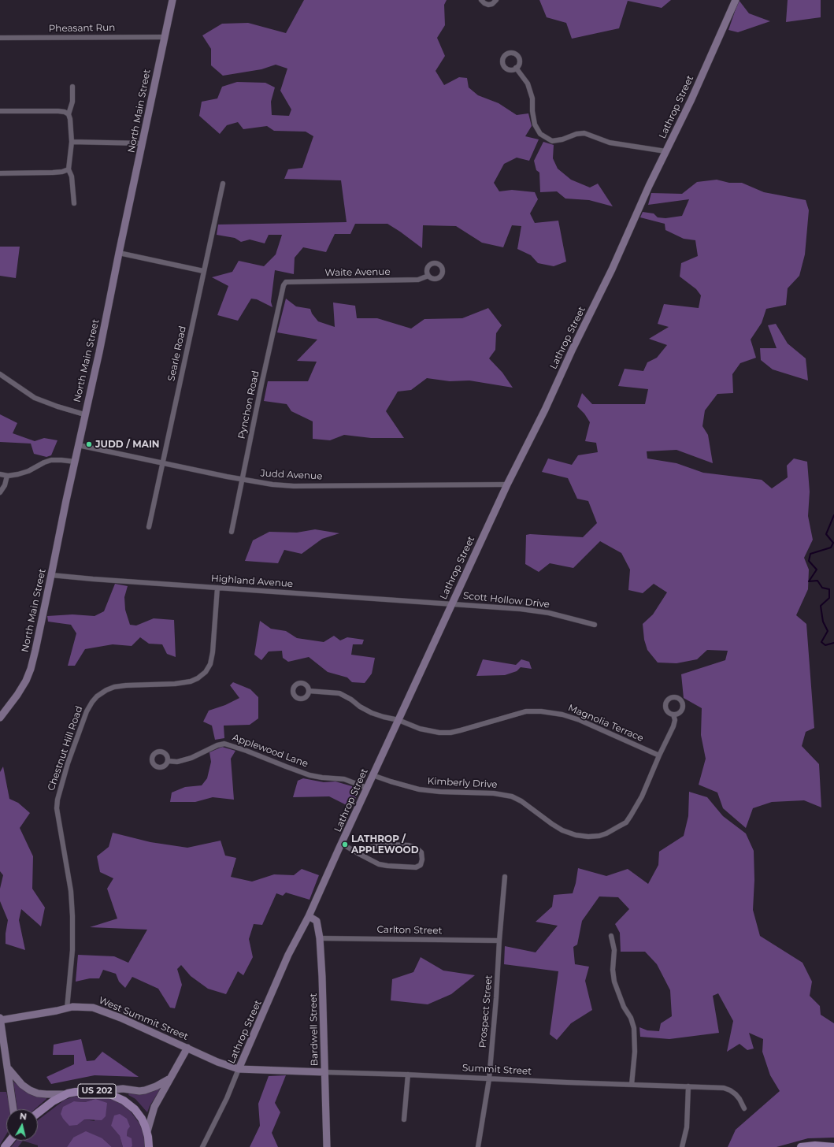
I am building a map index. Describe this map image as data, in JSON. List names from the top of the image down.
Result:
{
  "streets": {
    "main road": ["US 202"],
    "street": [
      "Pheasant Run",
      "Lathrop Street",
      "North Main Street",
      "Waite Avenue",
      "Searle Road",
      "Pynchon Road",
      "Judd Avenue",
      "Highland Avenue",
      "Scott Hollow Drive",
      "Magnolia Terrace",
      "Chestnut Hill Road",
      "Applewood Lane",
      "Kimberly Drive",
      "Carlton Street",
      "Prospect Street",
      "West Summit Street",
      "Bardwell Street",
      "Summit Street"
    ]
  },
  "crossings": [
    ["Pheasant Run", "North Main Street"],
    ["Lathrop Street", "Judd Avenue"],
    ["Lathrop Street", "Highland Avenue"],
    ["Lathrop Street", "Scott Hollow Drive"],
    ["Lathrop Street", "Magnolia Terrace"],
    ["Lathrop Street", "Applewood Lane"],
    ["Lathrop Street", "Kimberly Drive"],
    ["Lathrop Street", "West Summit Street"],
    ["Lathrop Street", "Bardwell Street"],
    ["Lathrop Street", "Summit Street"],
    ["North Main Street", "Judd Avenue"],
    ["North Main Street", "Highland Avenue"],
    ["Waite Avenue", "Pynchon Road"],
    ["Searle Road", "Judd Avenue"],
    ["Pynchon Road", "Judd Avenue"],
    ["Highland Avenue", "Scott Hollow Drive"],
    ["Highland Avenue", "Chestnut Hill Road"],
    ["Magnolia Terrace", "Kimberly Drive"],
    ["Chestnut Hill Road", "West Summit Street"],
    ["Carlton Street", "Prospect Street"],
    ["Carlton Street", "Bardwell Street"],
    ["Prospect Street", "Summit Street"],
    ["West Summit Street", "Summit Street"],
    ["Bardwell Street", "Summit Street"]
  ],
  "places": ["JUDD / MAIN", "LATHROP / APPLEWOOD"],
  "north": "top"
}
